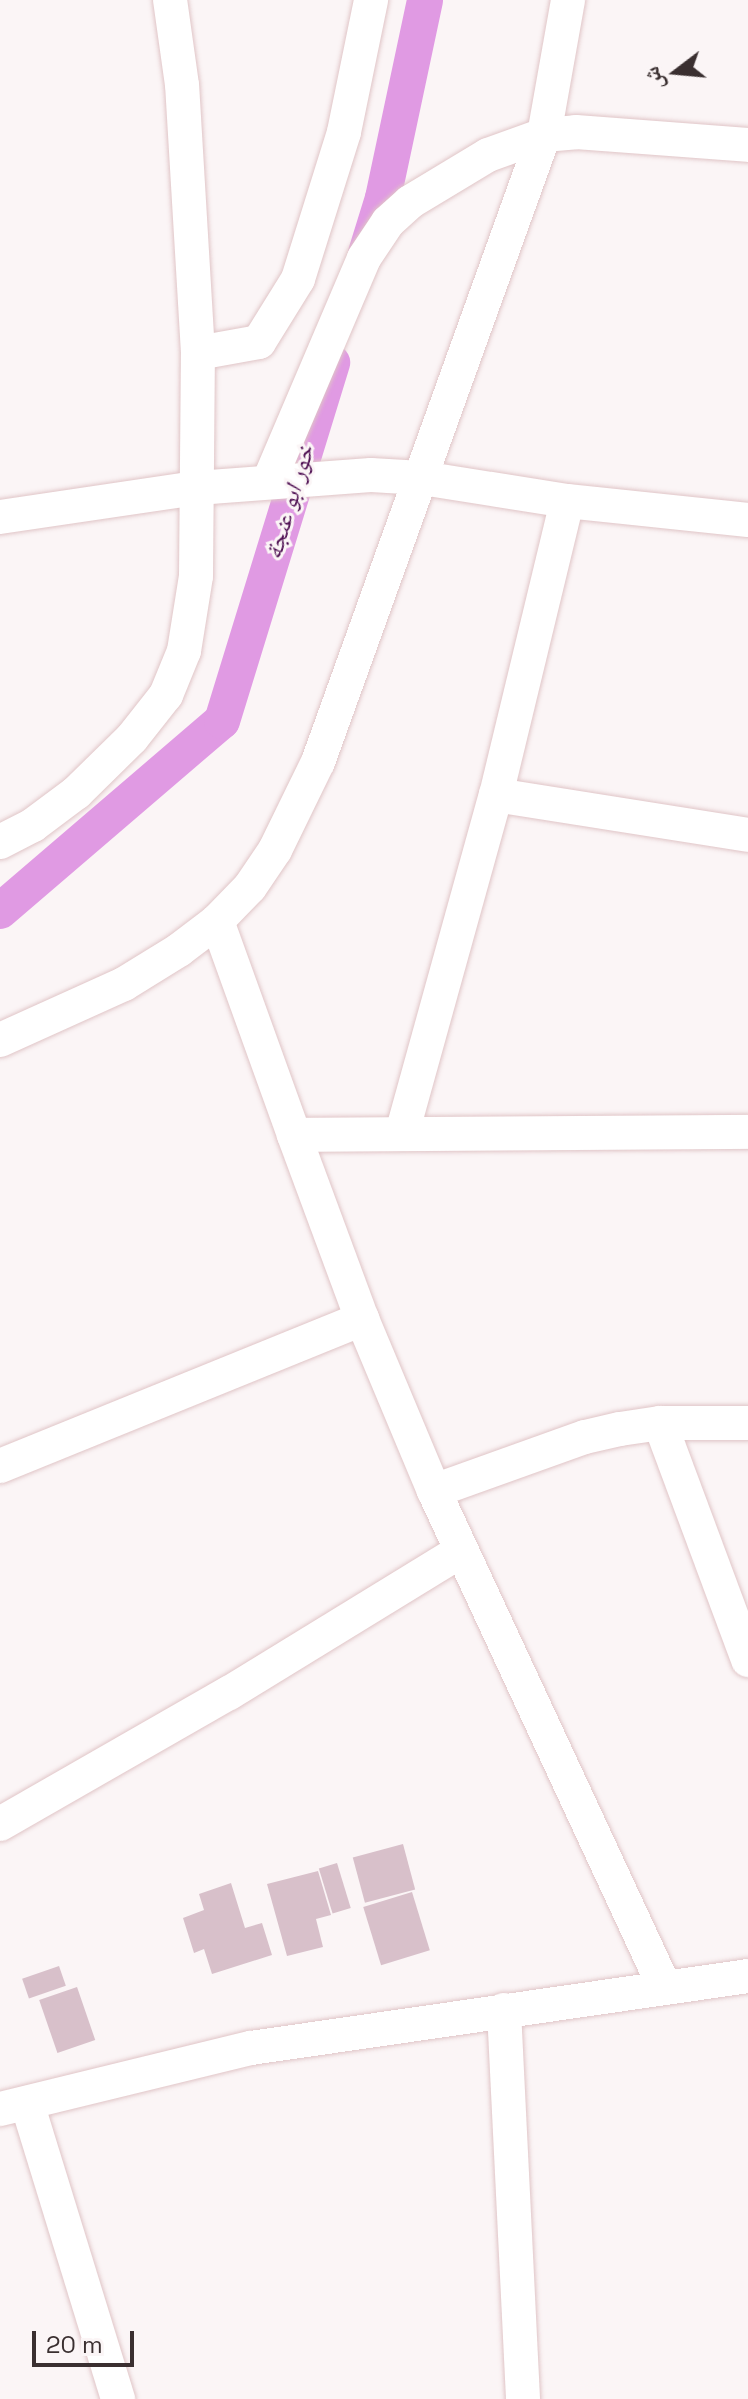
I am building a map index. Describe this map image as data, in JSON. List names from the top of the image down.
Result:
{
  "water": ["خور ابو عنجة"],
  "scale_bar": "20 m",
  "north": "left"
}
